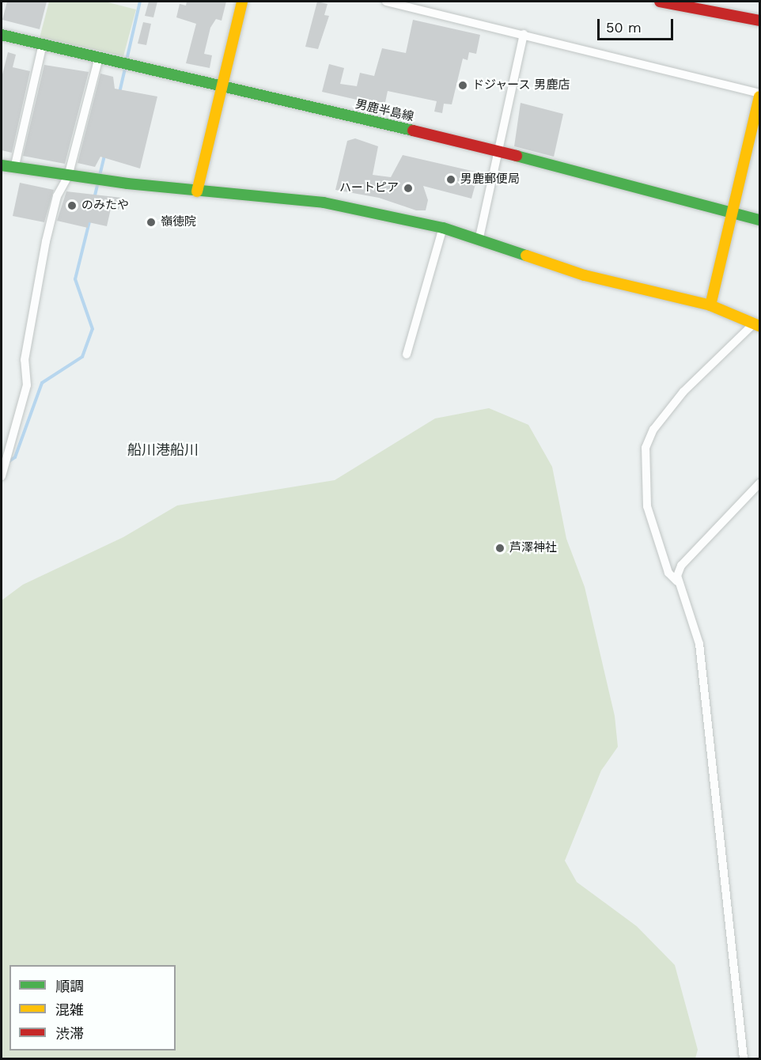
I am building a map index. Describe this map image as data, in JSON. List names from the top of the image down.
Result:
{
  "streets": {
    "street": ["男鹿半島線"]
  },
  "districts": ["船川港船川"],
  "places": [
    "ドジャース 男鹿店",
    "男鹿郵便局",
    "ハートピア",
    "のみたや",
    "嶺徳院",
    "芦澤神社"
  ],
  "legend": ["順調", "混雑", "渋滞"],
  "scale_bar": "50 m"
}
